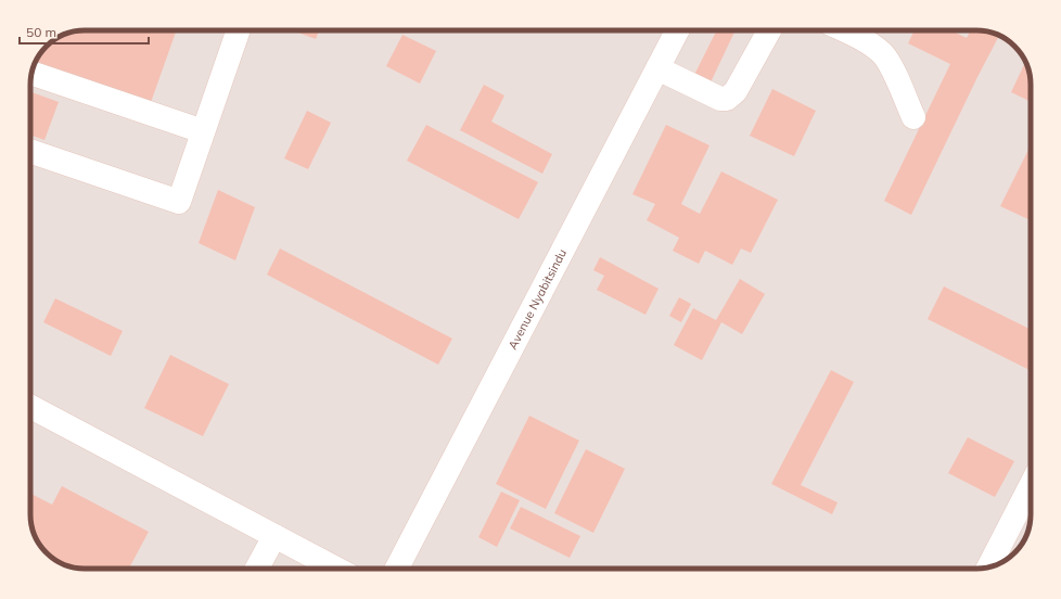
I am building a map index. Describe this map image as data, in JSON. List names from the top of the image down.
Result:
{
  "streets": {
    "street": ["Avenue Nyabitsindu"]
  },
  "scale_bar": "50 m"
}
